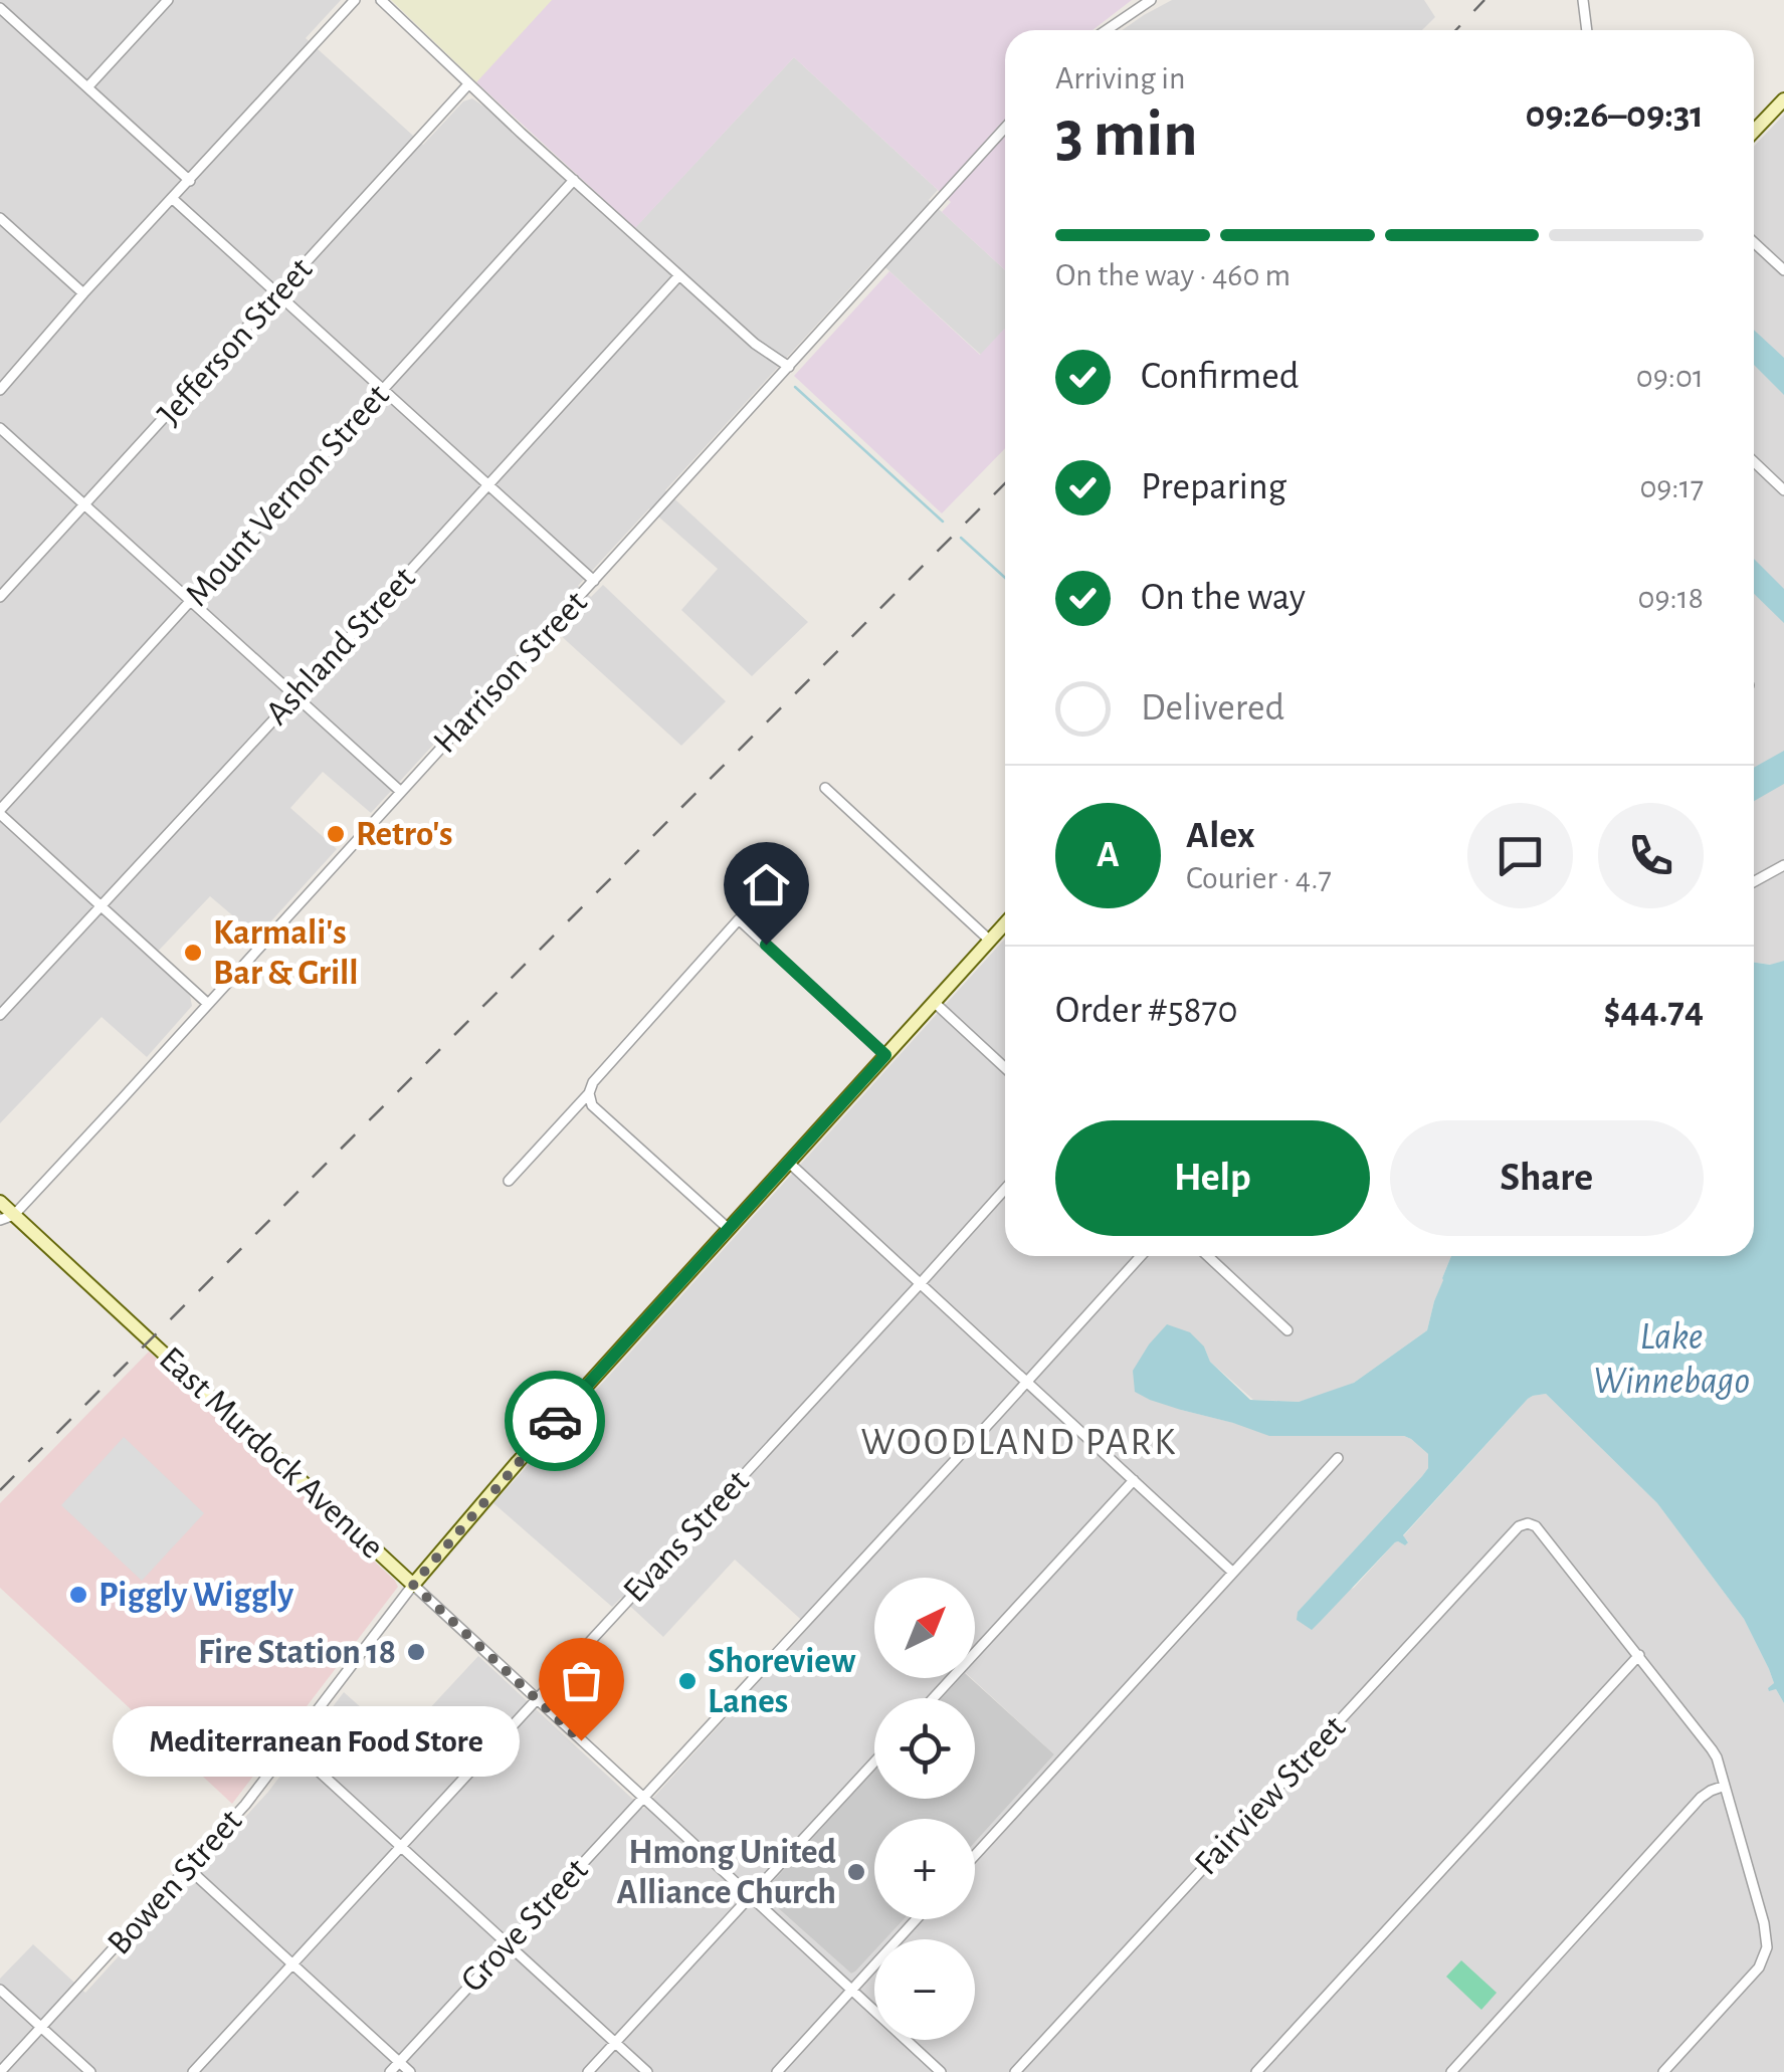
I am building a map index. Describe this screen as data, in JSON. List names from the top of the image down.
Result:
{
  "streets": {
    "main road": ["East Murdock Avenue", "Bowen Street"],
    "street": [
      "Jefferson Street",
      "Mount Vernon Street",
      "Ashland Street",
      "Harrison Street",
      "Evans Street",
      "Fairview Street",
      "Grove Street"
    ]
  },
  "crossings": [
    ["Harrison Street", "East Murdock Avenue"],
    ["East Murdock Avenue", "Evans Street"],
    ["East Murdock Avenue", "Bowen Street"],
    ["East Murdock Avenue", "Grove Street"]
  ],
  "districts": ["WOODLAND PARK"],
  "water": ["Lake Winnebago"],
  "places": [
    "Retro's",
    "Karmali's Bar & Grill",
    "Piggly Wiggly",
    "Fire Station 18",
    "Shoreview Lanes",
    "Mediterranean Food Store",
    "Hmong United Alliance Church"
  ],
  "north": "top right",
  "page": {
    "heading": ["3 min", "Arriving in", "09:26–09:31"],
    "panel": [
      "Alex",
      "Courier · 4.7",
      "Order #5870",
      "$44.74"
    ],
    "bar": "On the way · 460 m",
    "list": [
      ["Confirmed", "09:01"],
      ["Preparing", "09:17"],
      ["On the way", "09:18"],
      "Delivered"
    ],
    "round": "A",
    "buttons": ["Help", "Share"],
    "map_buttons": ["+", "−"],
    "bubble": "Mediterranean Food Store"
  }
}
